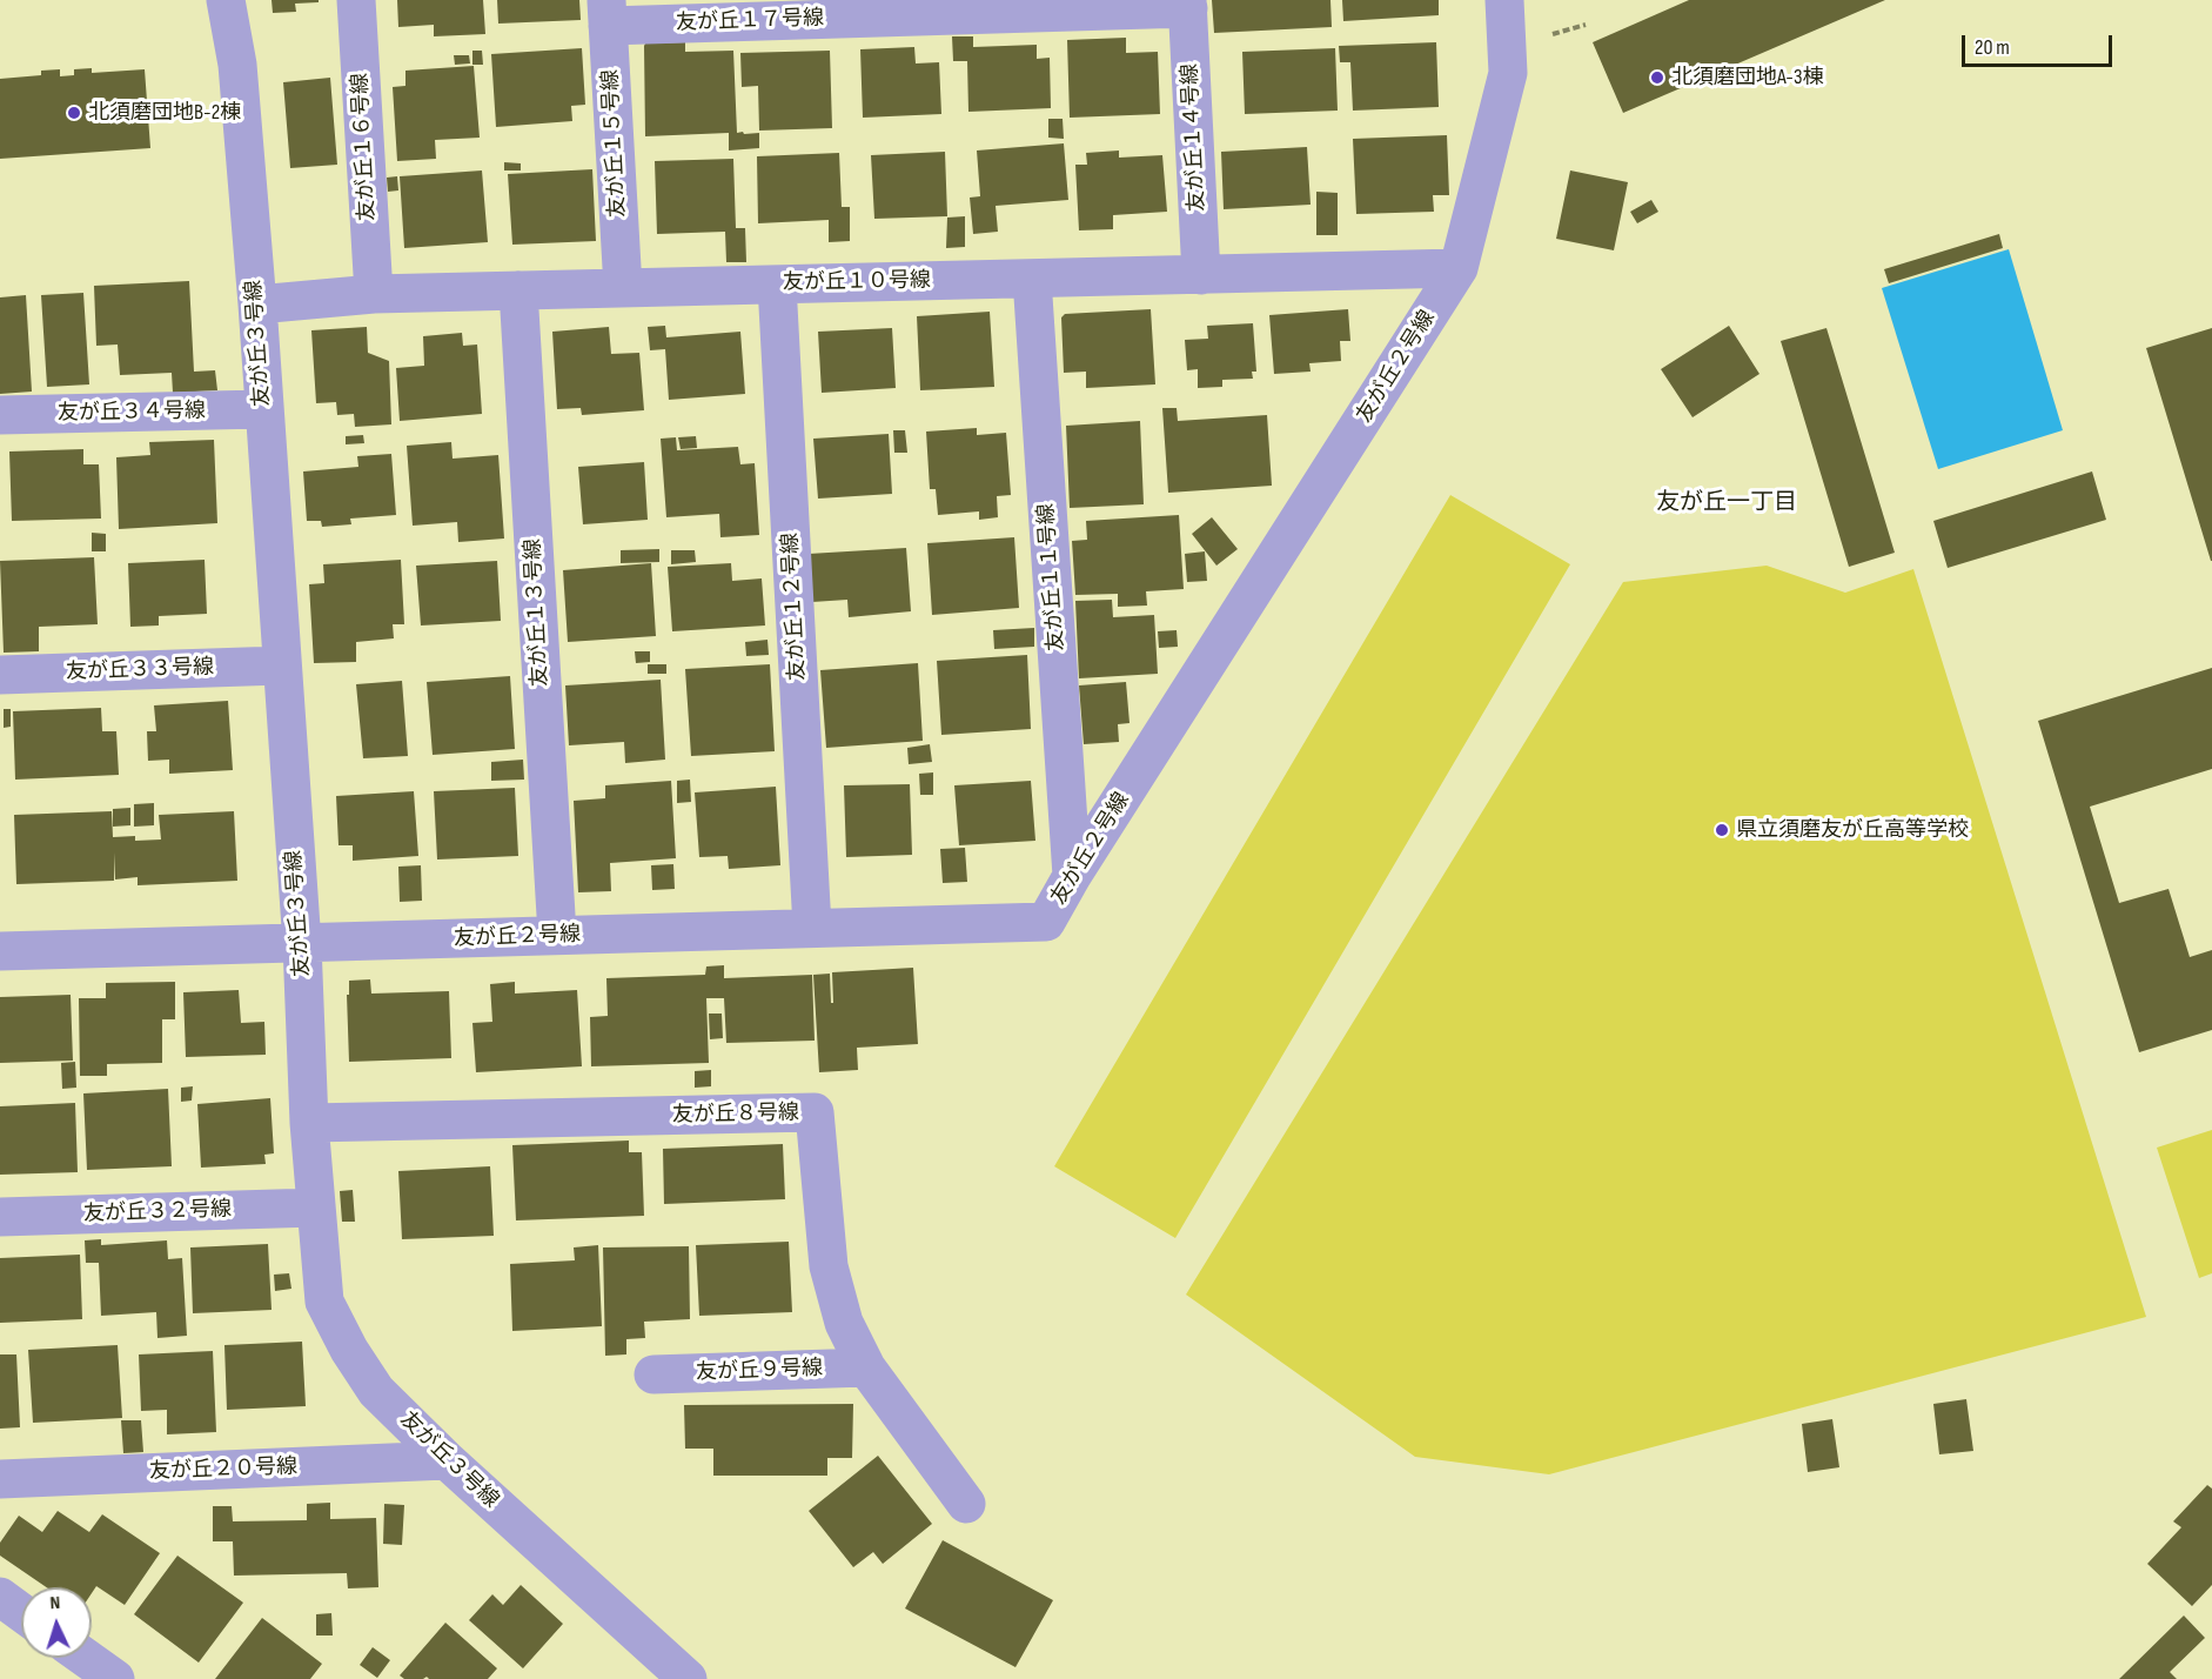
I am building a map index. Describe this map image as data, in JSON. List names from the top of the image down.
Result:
{
  "streets": {
    "street": [
      "友が丘１７号線",
      "友が丘１４号線",
      "友が丘１５号線",
      "友が丘１６号線",
      "友が丘１０号線",
      "友が丘３号線",
      "友が丘２号線",
      "友が丘３４号線",
      "友が丘１１号線",
      "友が丘１２号線",
      "友が丘１３号線",
      "友が丘３３号線",
      "友が丘８号線",
      "友が丘３２号線",
      "友が丘９号線",
      "友が丘２０号線"
    ]
  },
  "crossings": [
    ["友が丘１７号線", "友が丘１４号線"],
    ["友が丘１７号線", "友が丘１５号線"],
    ["友が丘１４号線", "友が丘１０号線"],
    ["友が丘１５号線", "友が丘１０号線"],
    ["友が丘１６号線", "友が丘１０号線"],
    ["友が丘１０号線", "友が丘３号線"],
    ["友が丘１０号線", "友が丘２号線"],
    ["友が丘１０号線", "友が丘１１号線"],
    ["友が丘１０号線", "友が丘１２号線"],
    ["友が丘１０号線", "友が丘１３号線"],
    ["友が丘３号線", "友が丘２号線"],
    ["友が丘３号線", "友が丘３４号線"],
    ["友が丘３号線", "友が丘３３号線"],
    ["友が丘３号線", "友が丘８号線"],
    ["友が丘３号線", "友が丘３２号線"],
    ["友が丘３号線", "友が丘２０号線"],
    ["友が丘２号線", "友が丘１１号線"],
    ["友が丘２号線", "友が丘１２号線"],
    ["友が丘２号線", "友が丘１３号線"],
    ["友が丘８号線", "友が丘９号線"]
  ],
  "districts": ["友が丘一丁目"],
  "places": ["北須磨団地A-3棟", "北須磨団地B-2棟", "県立須磨友が丘高等学校"],
  "scale_bar": "20 m",
  "north": "top"
}
